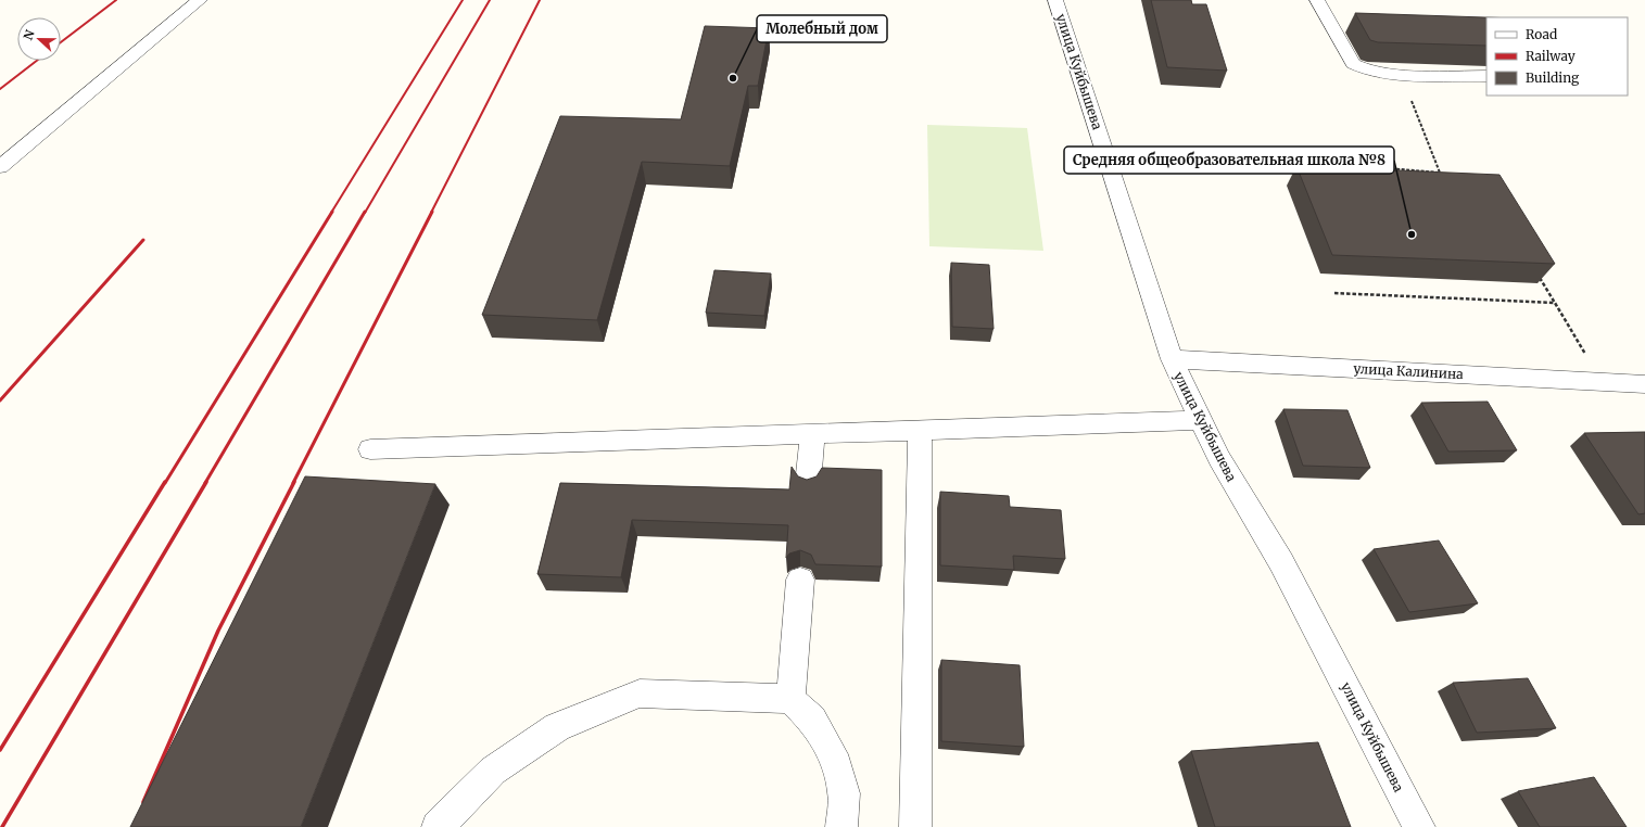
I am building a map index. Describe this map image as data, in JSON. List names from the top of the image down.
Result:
{
  "streets": {
    "street": ["улица Куйбышева", "улица Калинина"]
  },
  "crossings": [
    ["улица Куйбышева", "улица Калинина"]
  ],
  "places": ["Молебный дом", "Средняя общеобразовательная школа №8"],
  "legend": ["Road", "Railway", "Building"],
  "north": "left"
}
